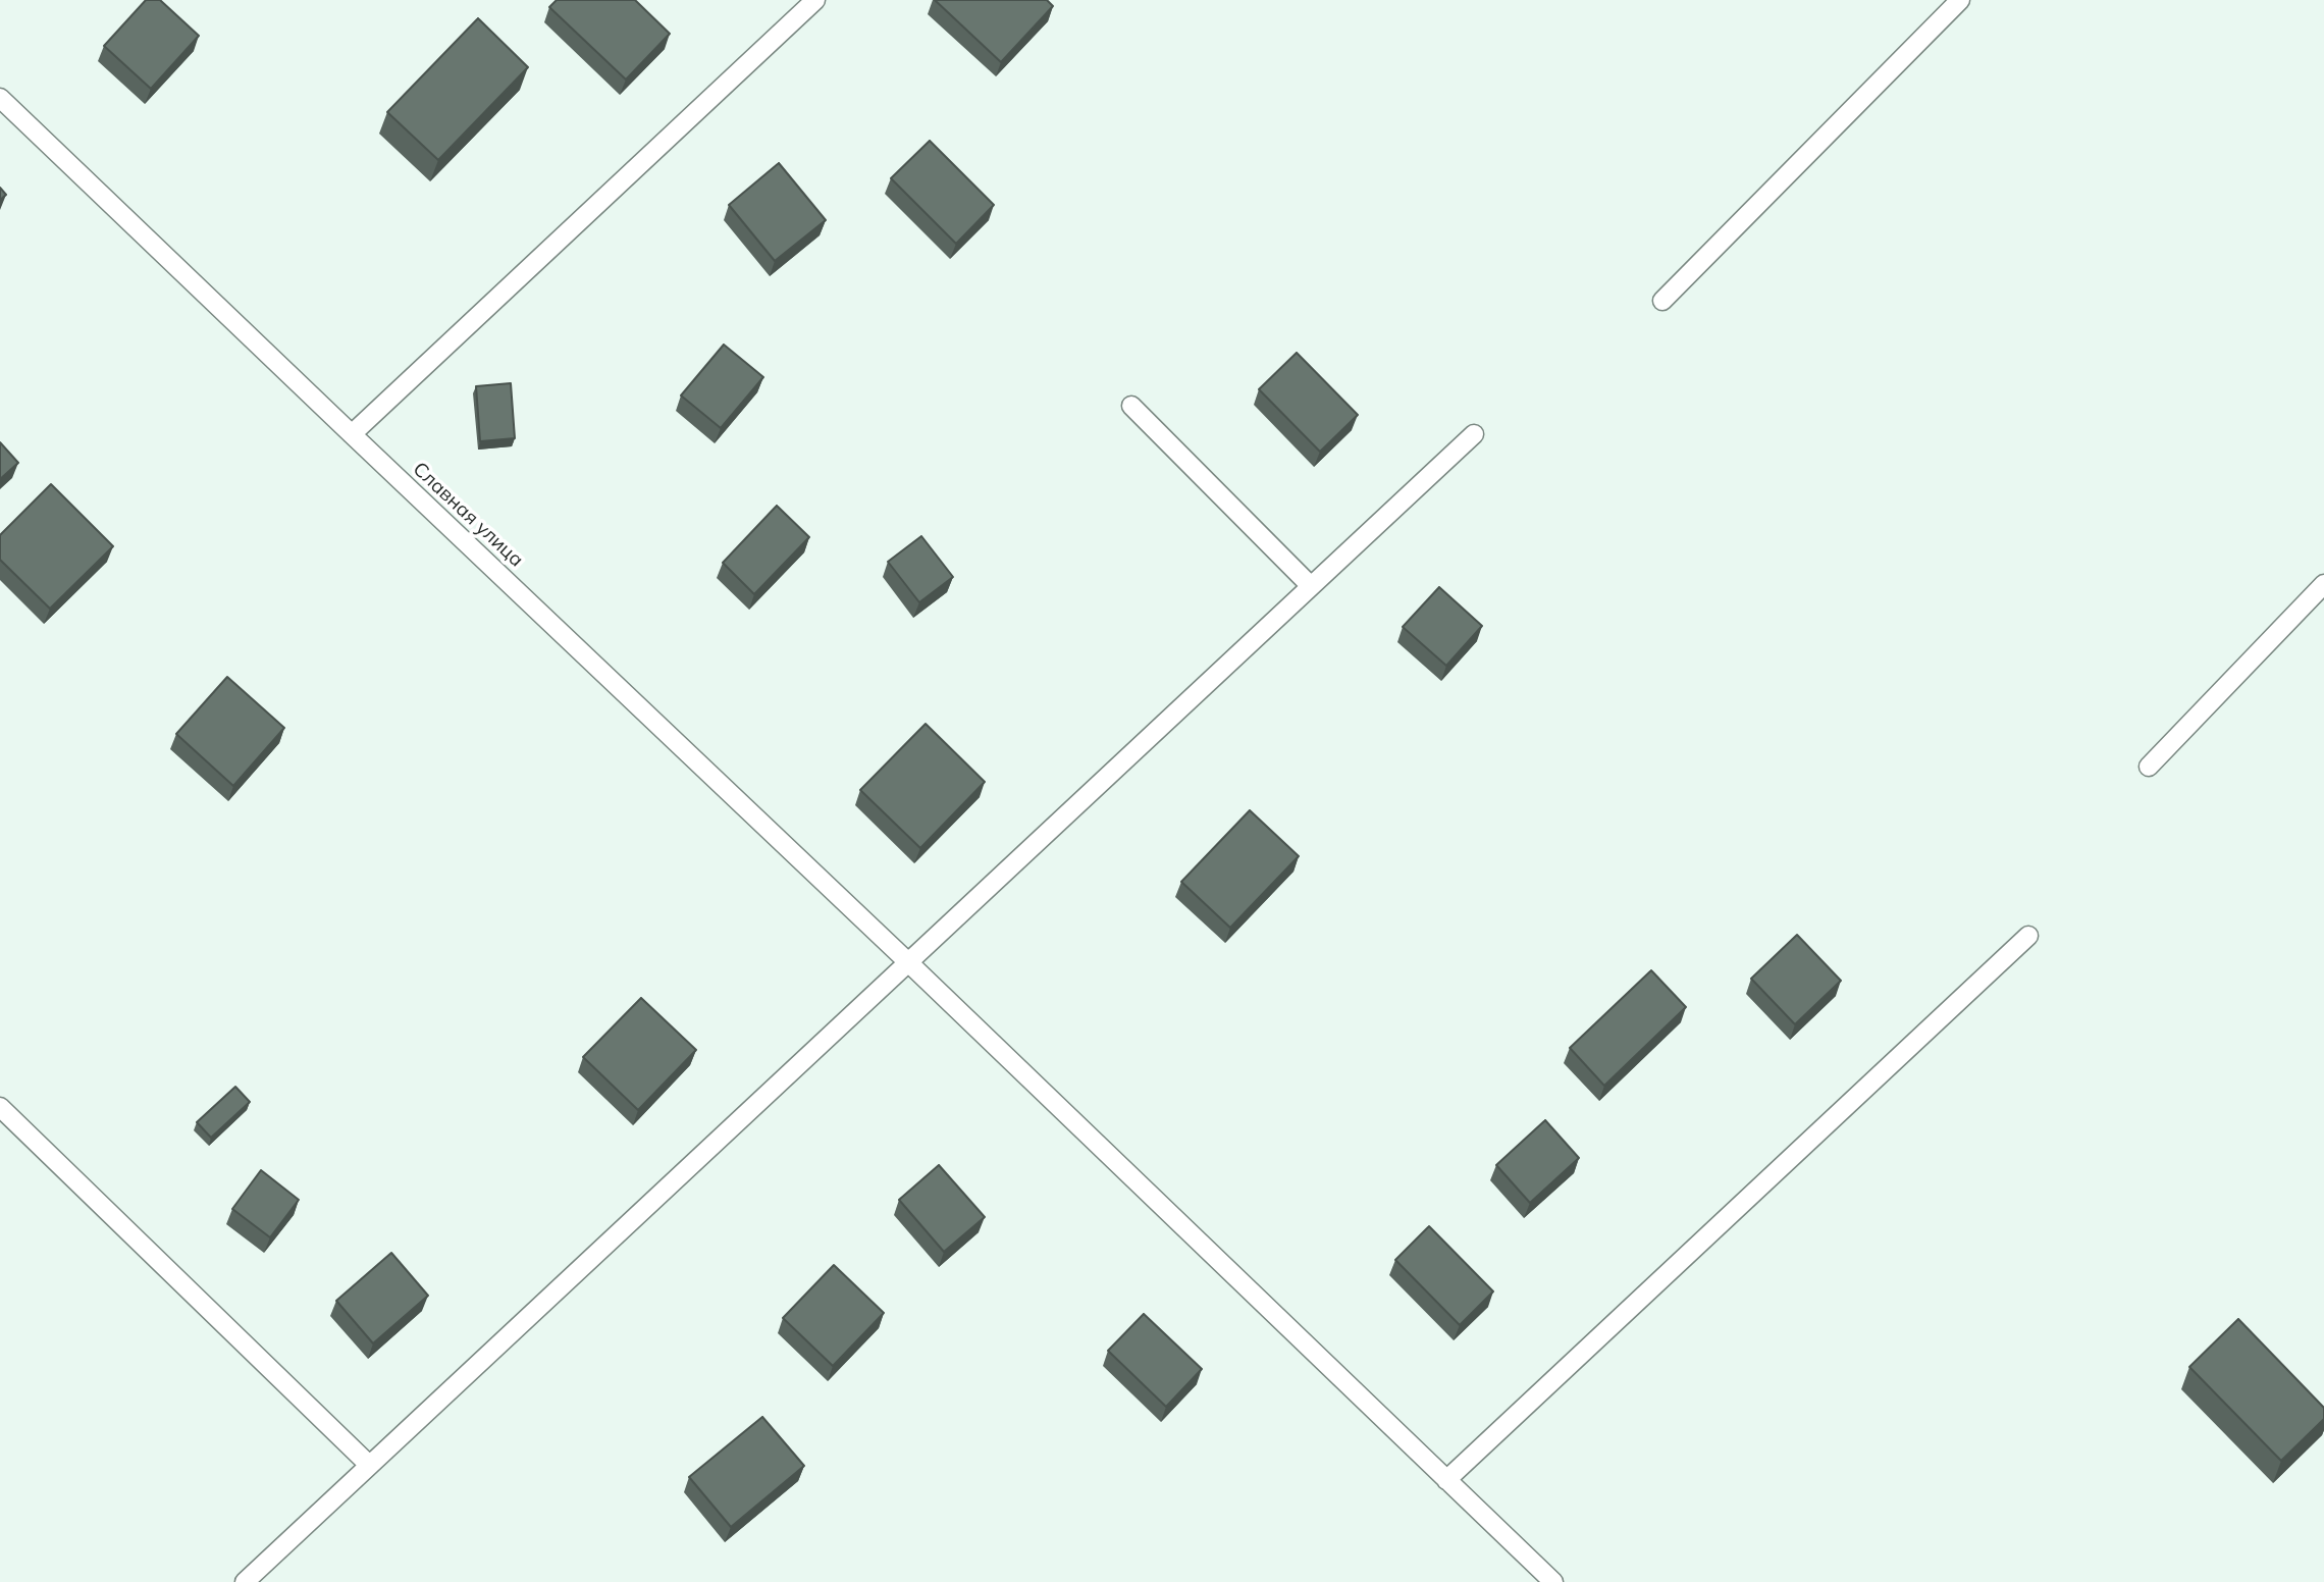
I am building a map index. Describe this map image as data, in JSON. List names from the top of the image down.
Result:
{
  "streets": {
    "lane": ["Славная улица"]
  }
}
